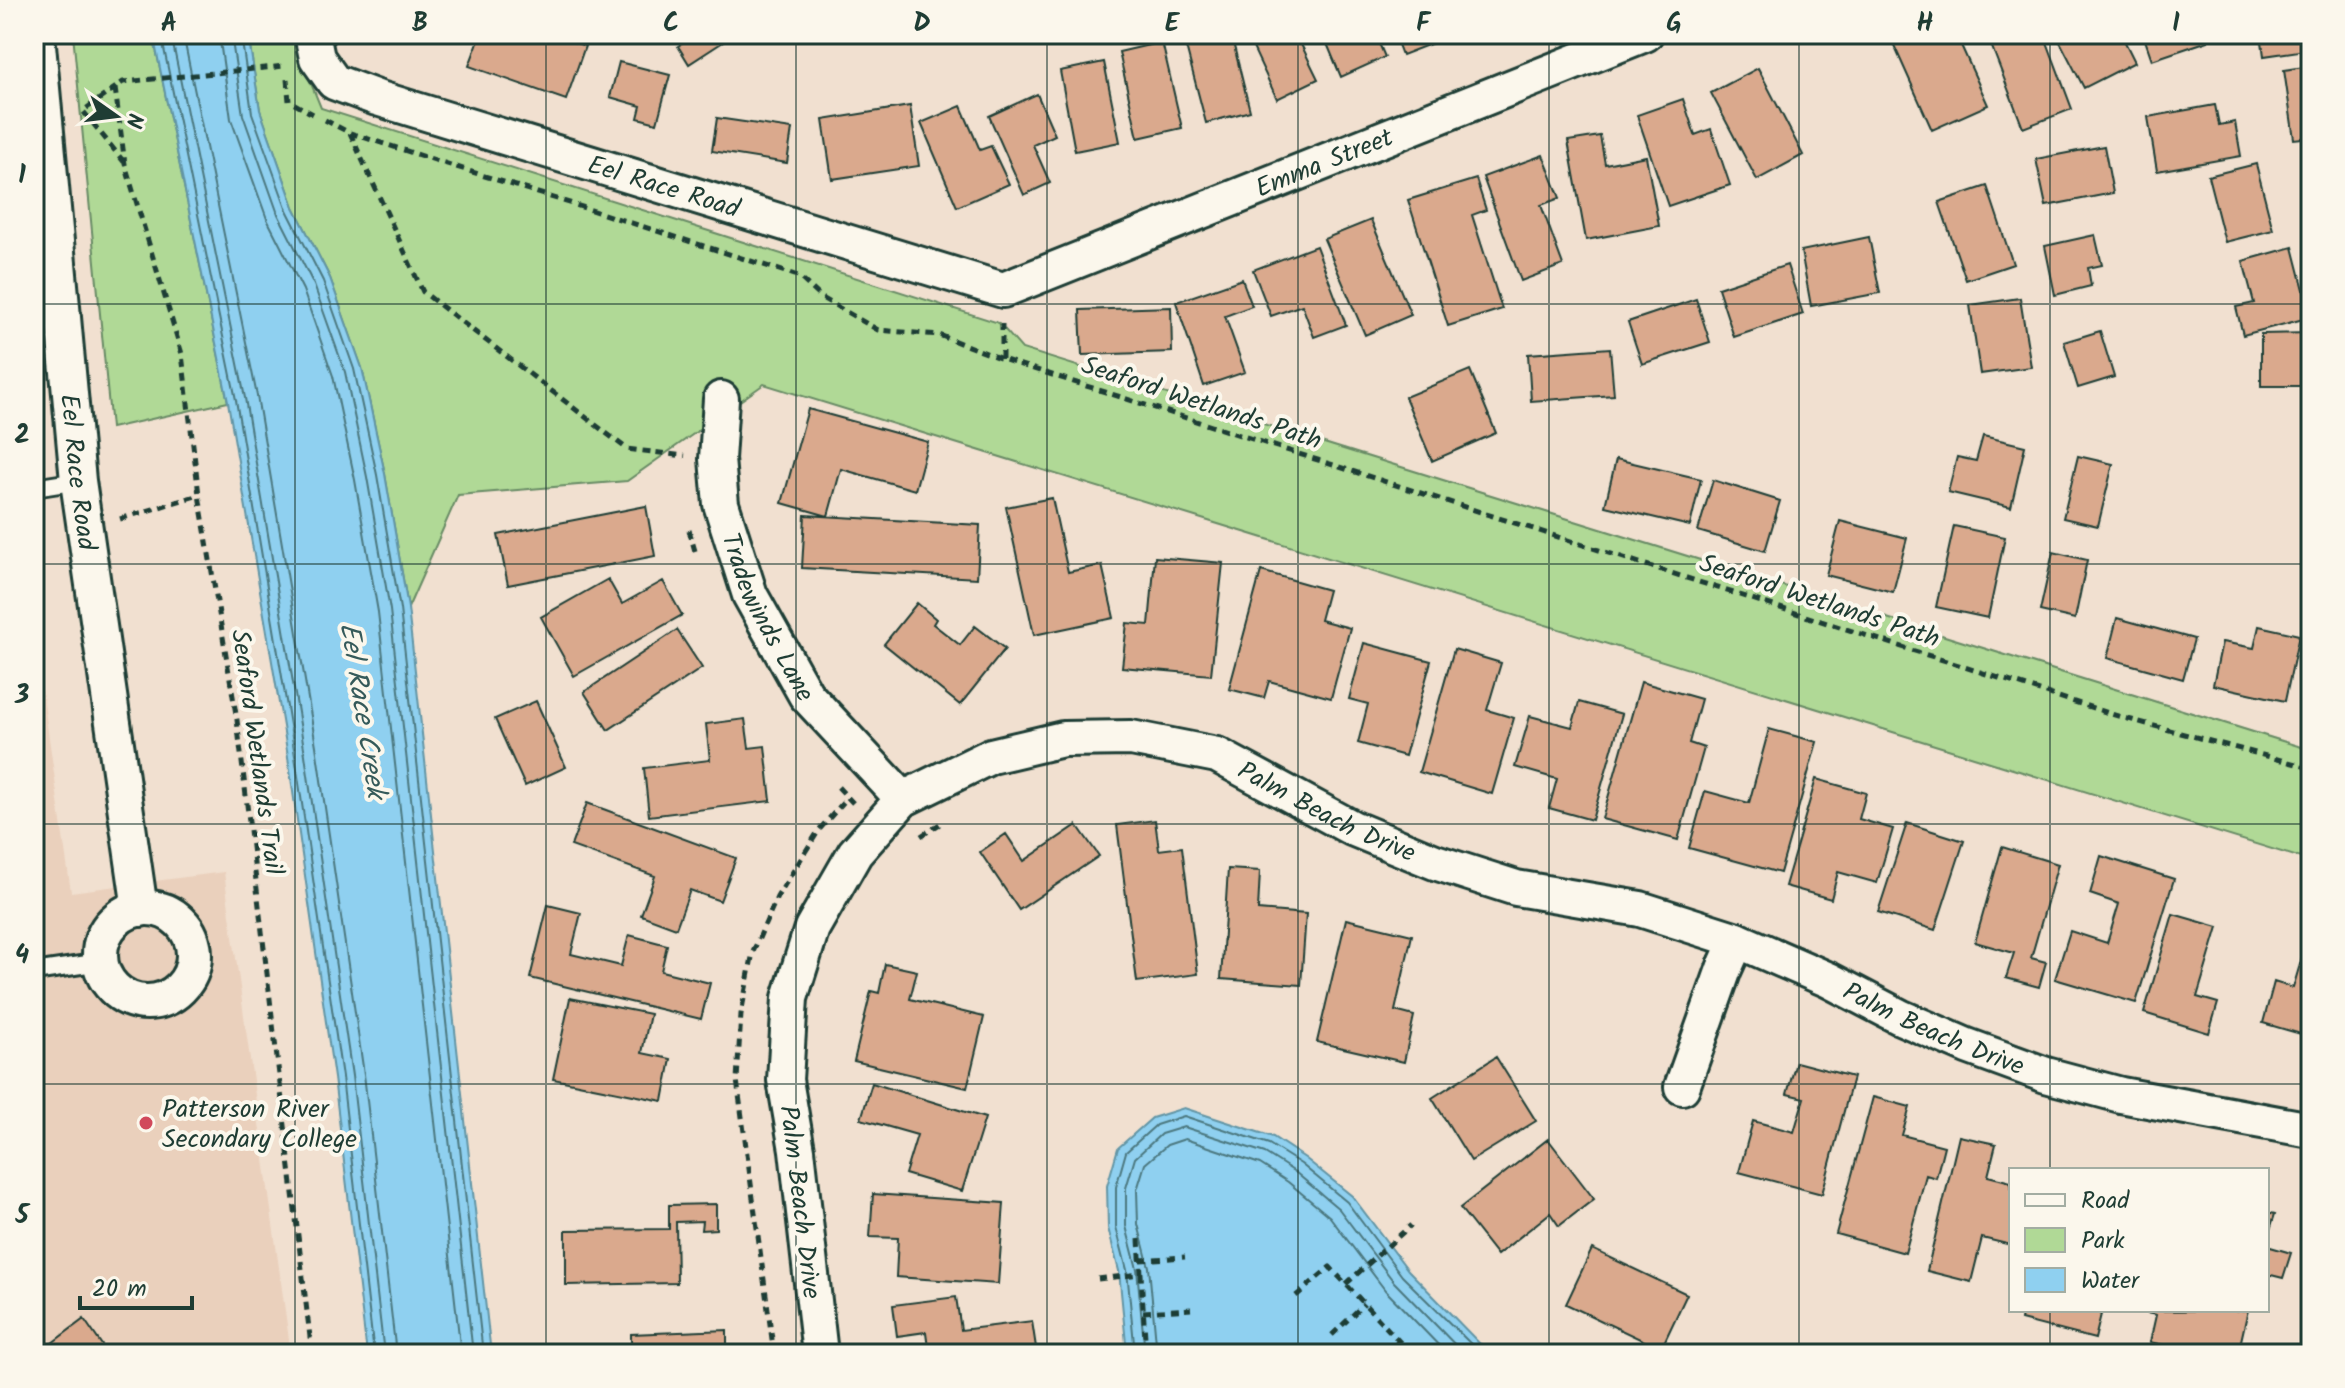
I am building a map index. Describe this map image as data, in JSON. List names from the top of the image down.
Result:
{
  "streets": {
    "street": [
      "Emma Street",
      "Eel Race Road",
      "Tradewinds Lane",
      "Palm Beach Drive"
    ],
    "path": ["Seaford Wetlands Path", "Seaford Wetlands Trail"]
  },
  "crossings": [
    ["Emma Street", "Eel Race Road"],
    ["Seaford Wetlands Path", "Seaford Wetlands Trail"],
    ["Tradewinds Lane", "Palm Beach Drive"]
  ],
  "water": ["Eel Race Creek"],
  "places": ["Patterson River Secondary College"],
  "legend": ["Road", "Park", "Water"],
  "scale_bar": "20 m",
  "north": "right",
  "grid": {
    "columns": [
      "A",
      "B",
      "C",
      "D",
      "E",
      "F",
      "G",
      "H",
      "I"
    ],
    "rows": [
      "1",
      "2",
      "3",
      "4",
      "5"
    ]
  }
}
